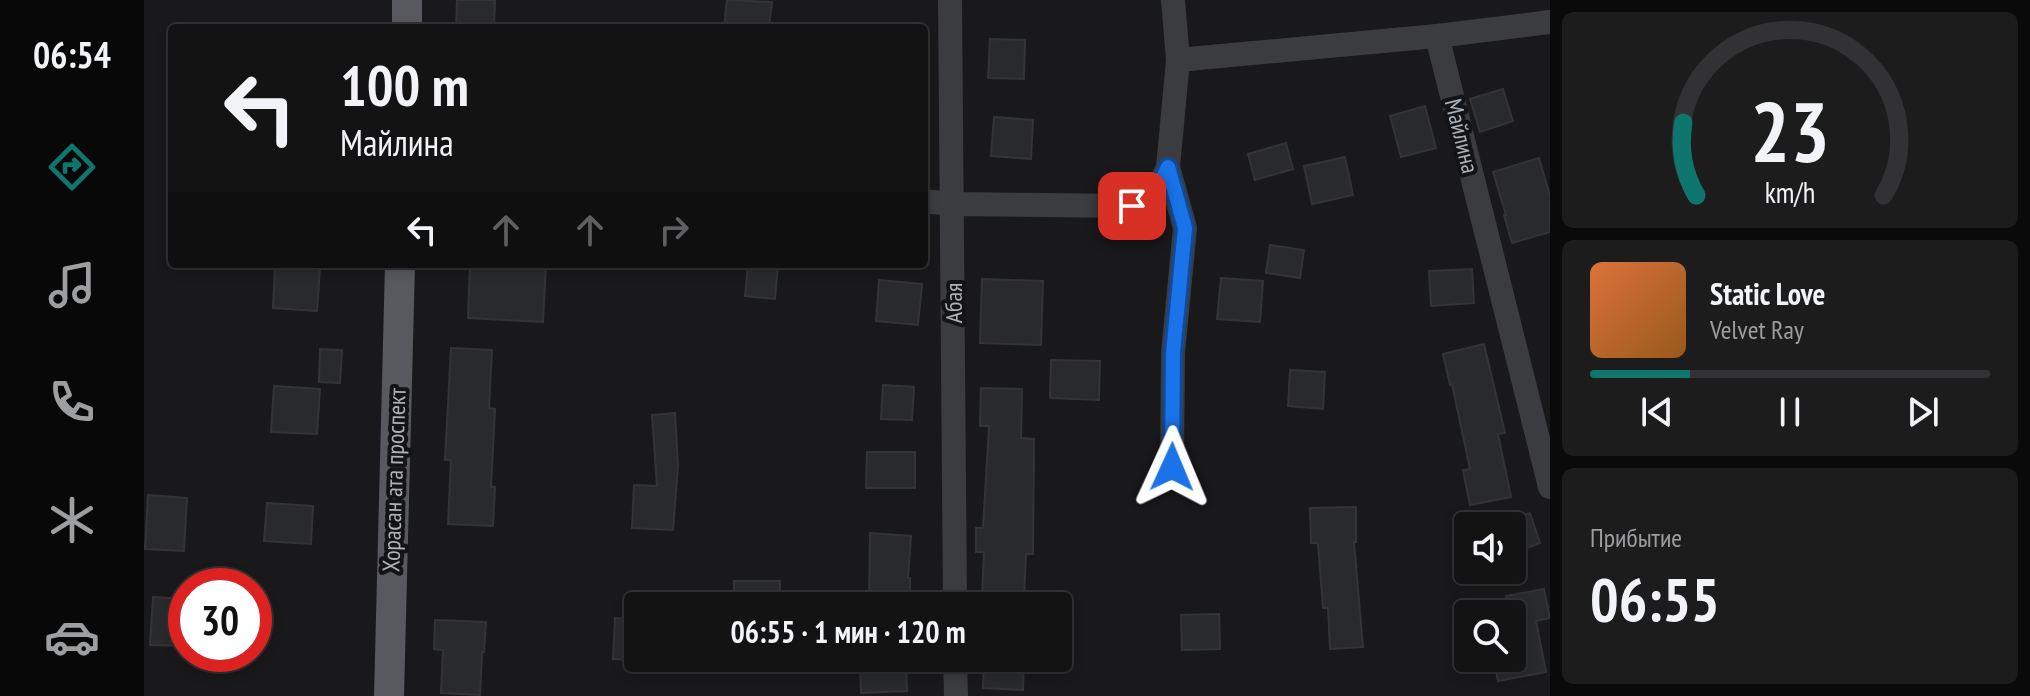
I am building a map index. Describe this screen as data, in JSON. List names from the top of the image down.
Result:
{
  "streets": {
    "main road": ["Хорасан ата проспект"],
    "street": ["Майлина", "Абая"]
  },
  "page": {
    "tabs": "06:54",
    "turn": ["100 m", "Майлина"],
    "song": ["Static Love", "Velvet Ray"],
    "tile": ["Прибытие", "06:55"],
    "limit": "30",
    "trip": "06:55 · 1 мин · 120 m",
    "gauge": ["23", "km/h"]
  }
}
